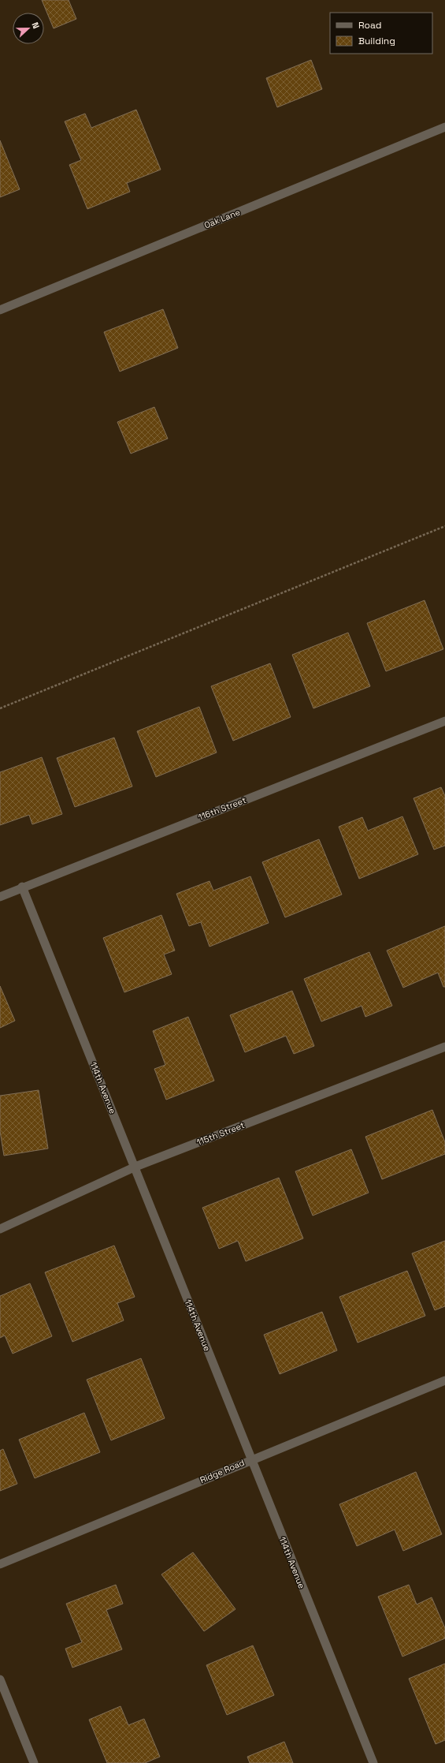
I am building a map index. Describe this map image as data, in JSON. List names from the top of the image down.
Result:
{
  "streets": {
    "street": [
      "Oak Lane",
      "116th Street",
      "114th Avenue",
      "115th Street",
      "Ridge Road"
    ]
  },
  "crossings": [
    ["116th Street", "114th Avenue"],
    ["114th Avenue", "115th Street"],
    ["114th Avenue", "Ridge Road"]
  ],
  "legend": ["Road", "Building"],
  "north": "right"
}
